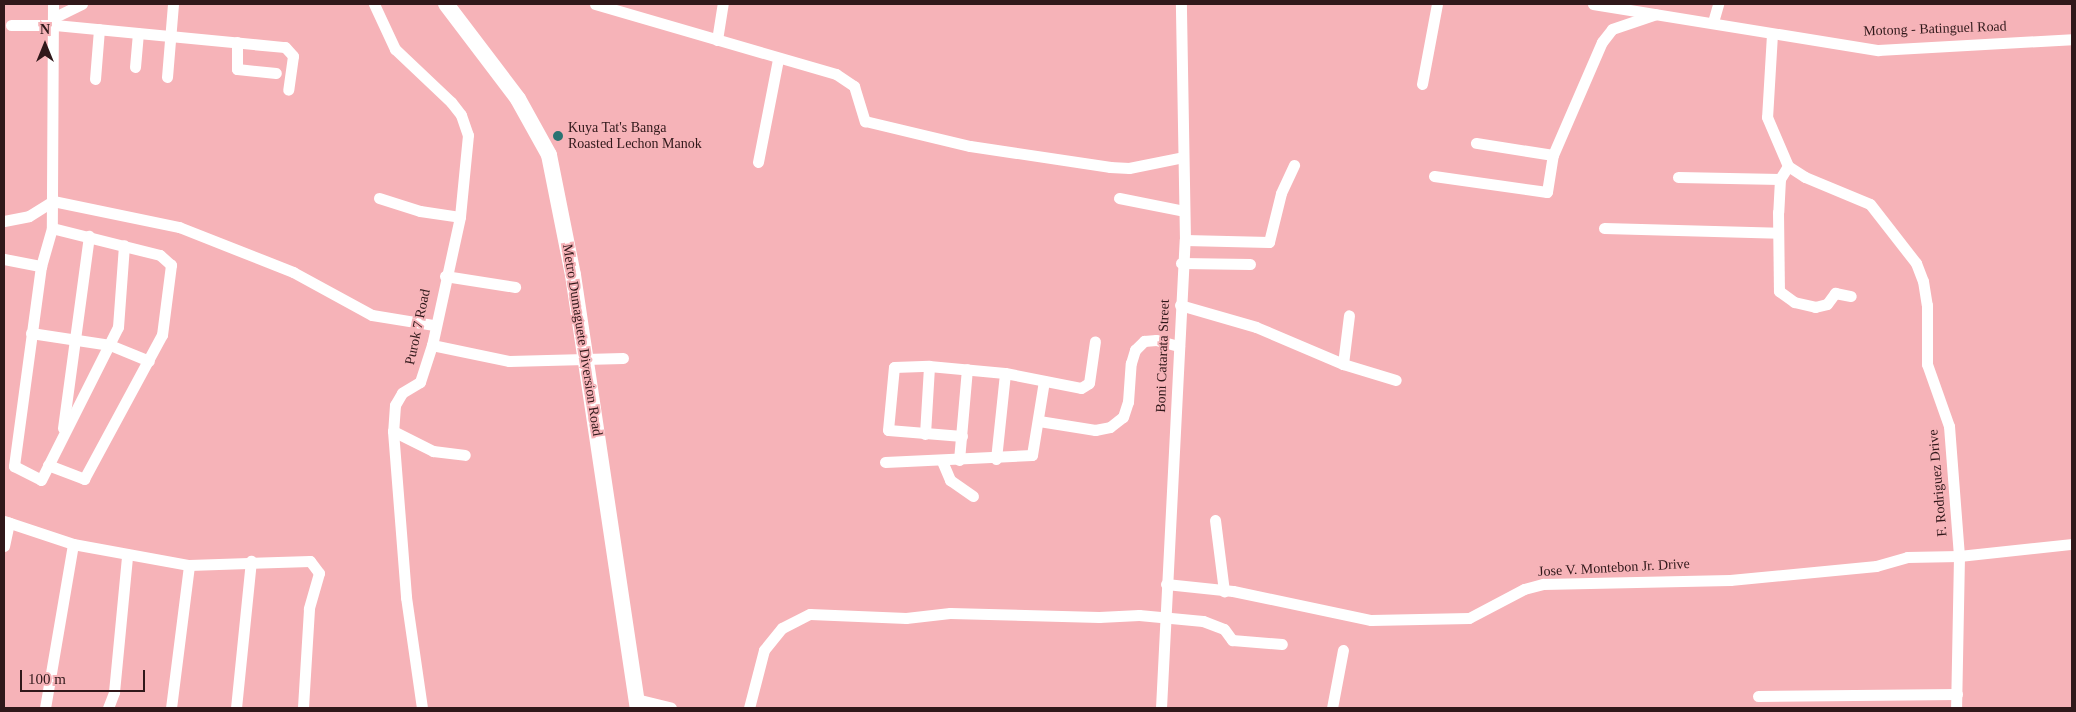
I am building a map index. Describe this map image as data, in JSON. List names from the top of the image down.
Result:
{
  "streets": {
    "highway": ["Metro Dumaguete Diversion Road"],
    "street": [
      "Motong - Batinguel Road",
      "Purok 7 Road",
      "Boni Catarata Street",
      "F. Rodriguez Drive",
      "Jose V. Montebon Jr. Drive"
    ]
  },
  "crossings": [
    ["Boni Catarata Street", "Jose V. Montebon Jr. Drive"],
    ["F. Rodriguez Drive", "Jose V. Montebon Jr. Drive"]
  ],
  "places": ["Kuya Tat's Banga Roasted Lechon Manok"],
  "scale_bar": "100 m",
  "north": "top"
}
